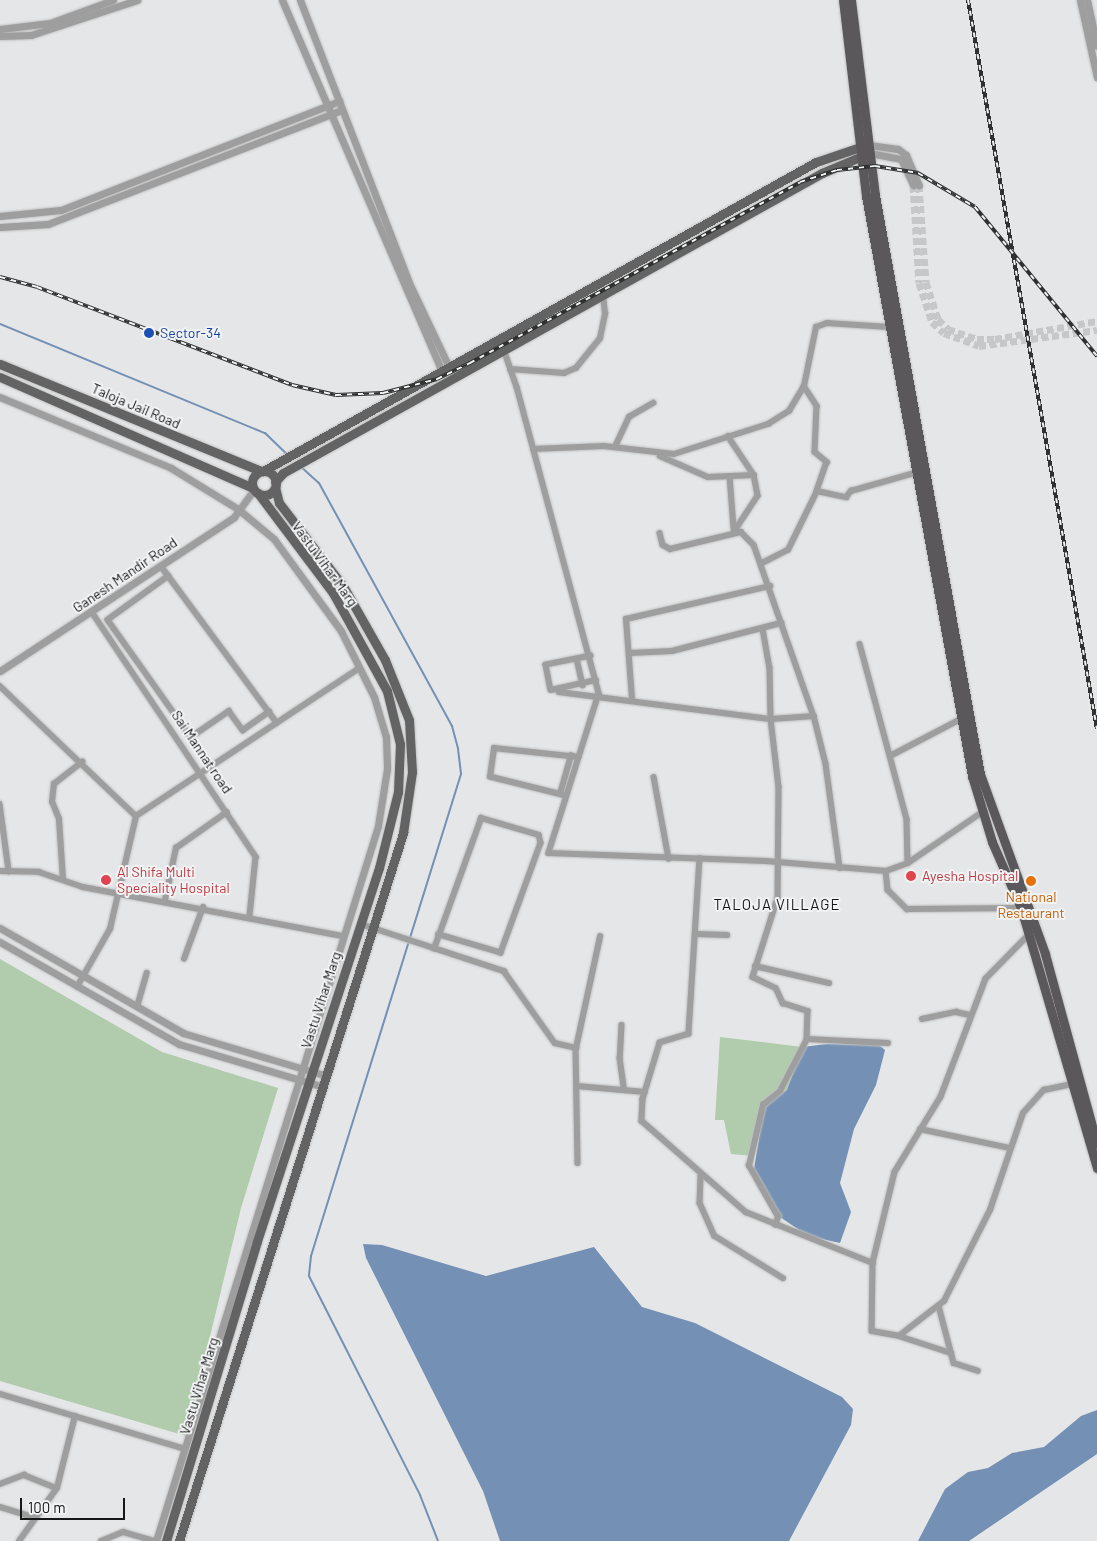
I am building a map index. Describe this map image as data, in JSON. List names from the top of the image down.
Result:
{
  "streets": {
    "main road": ["Taloja Jail Road", "Vastu Vihar Marg"],
    "street": ["Ganesh Mandir Road", "Sai Mannat road"]
  },
  "crossings": [
    ["Taloja Jail Road", "Vastu Vihar Marg"],
    ["Taloja Jail Road", "Ganesh Mandir Road"],
    ["Vastu Vihar Marg", "Ganesh Mandir Road"],
    ["Ganesh Mandir Road", "Sai Mannat road"]
  ],
  "districts": ["TALOJA VILLAGE"],
  "places": [
    "Sector-34",
    "Ayesha Hospital",
    "Al Shifa Multi Speciality Hospital",
    "National Restaurant"
  ],
  "scale_bar": "100 m"
}
